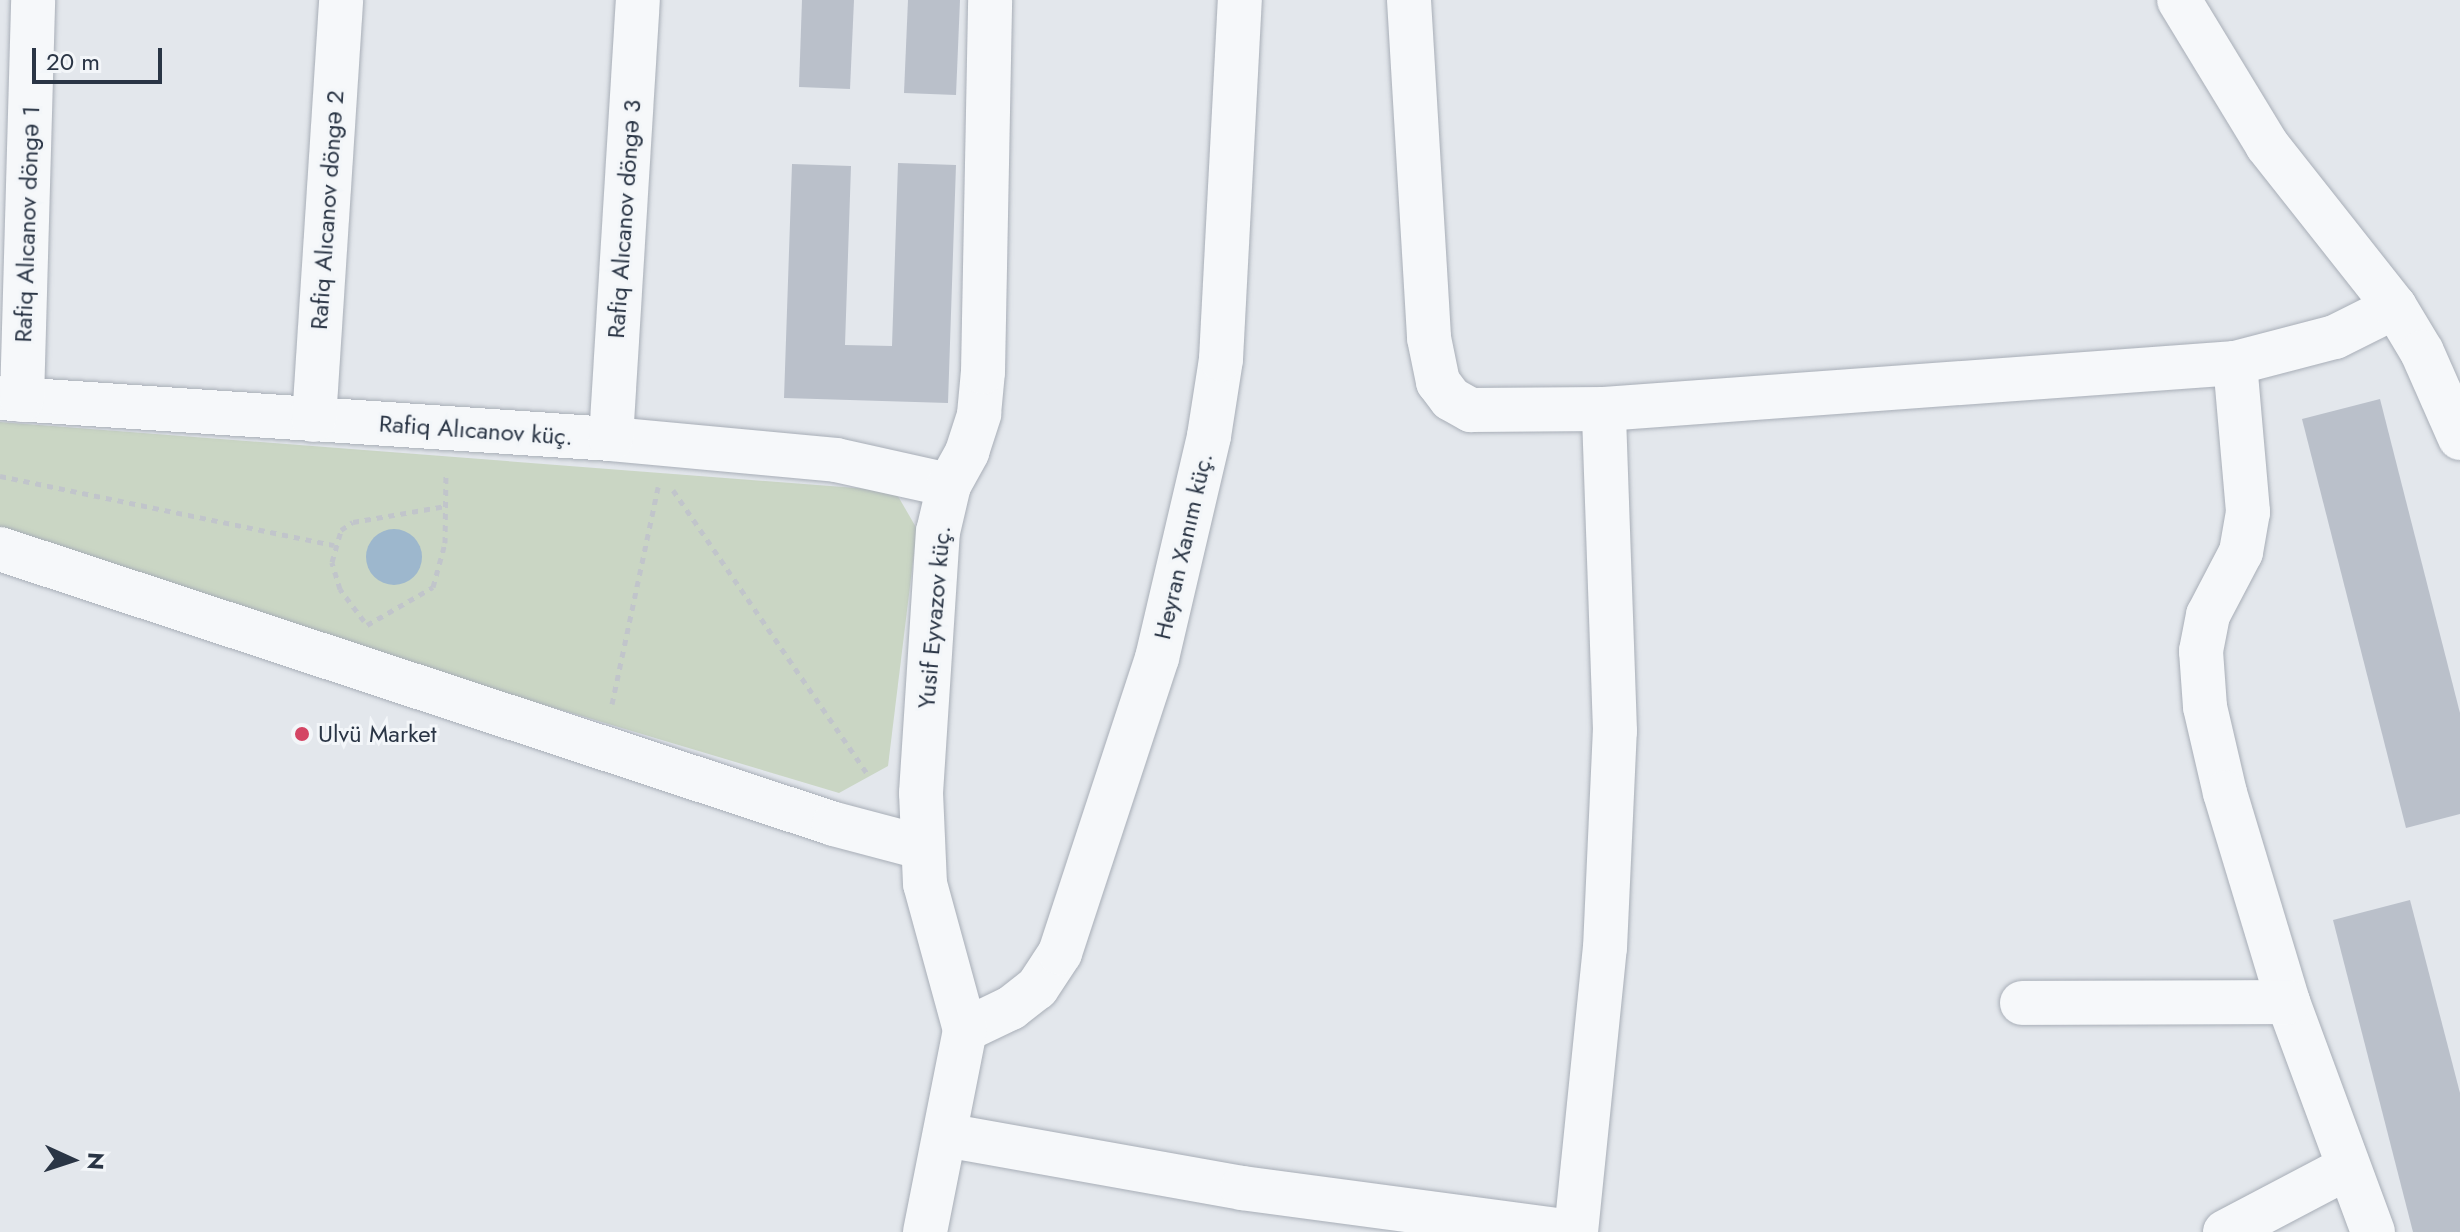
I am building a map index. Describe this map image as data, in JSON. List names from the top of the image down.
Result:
{
  "streets": {
    "street": [
      "Rafiq Alıcanov döngə 2",
      "Rafiq Alıcanov döngə 3",
      "Rafiq Alıcanov döngə 1",
      "Rafiq Alıcanov küç.",
      "Heyran Xanım küç.",
      "Yusif Eyvazov küç."
    ]
  },
  "crossings": [
    ["Rafiq Alıcanov döngə 2", "Rafiq Alıcanov küç."],
    ["Rafiq Alıcanov döngə 3", "Rafiq Alıcanov küç."],
    ["Rafiq Alıcanov döngə 1", "Rafiq Alıcanov küç."],
    ["Rafiq Alıcanov küç.", "Yusif Eyvazov küç."],
    ["Heyran Xanım küç.", "Yusif Eyvazov küç."]
  ],
  "places": ["Ulvü Market"],
  "scale_bar": "20 m",
  "north": "right"
}
